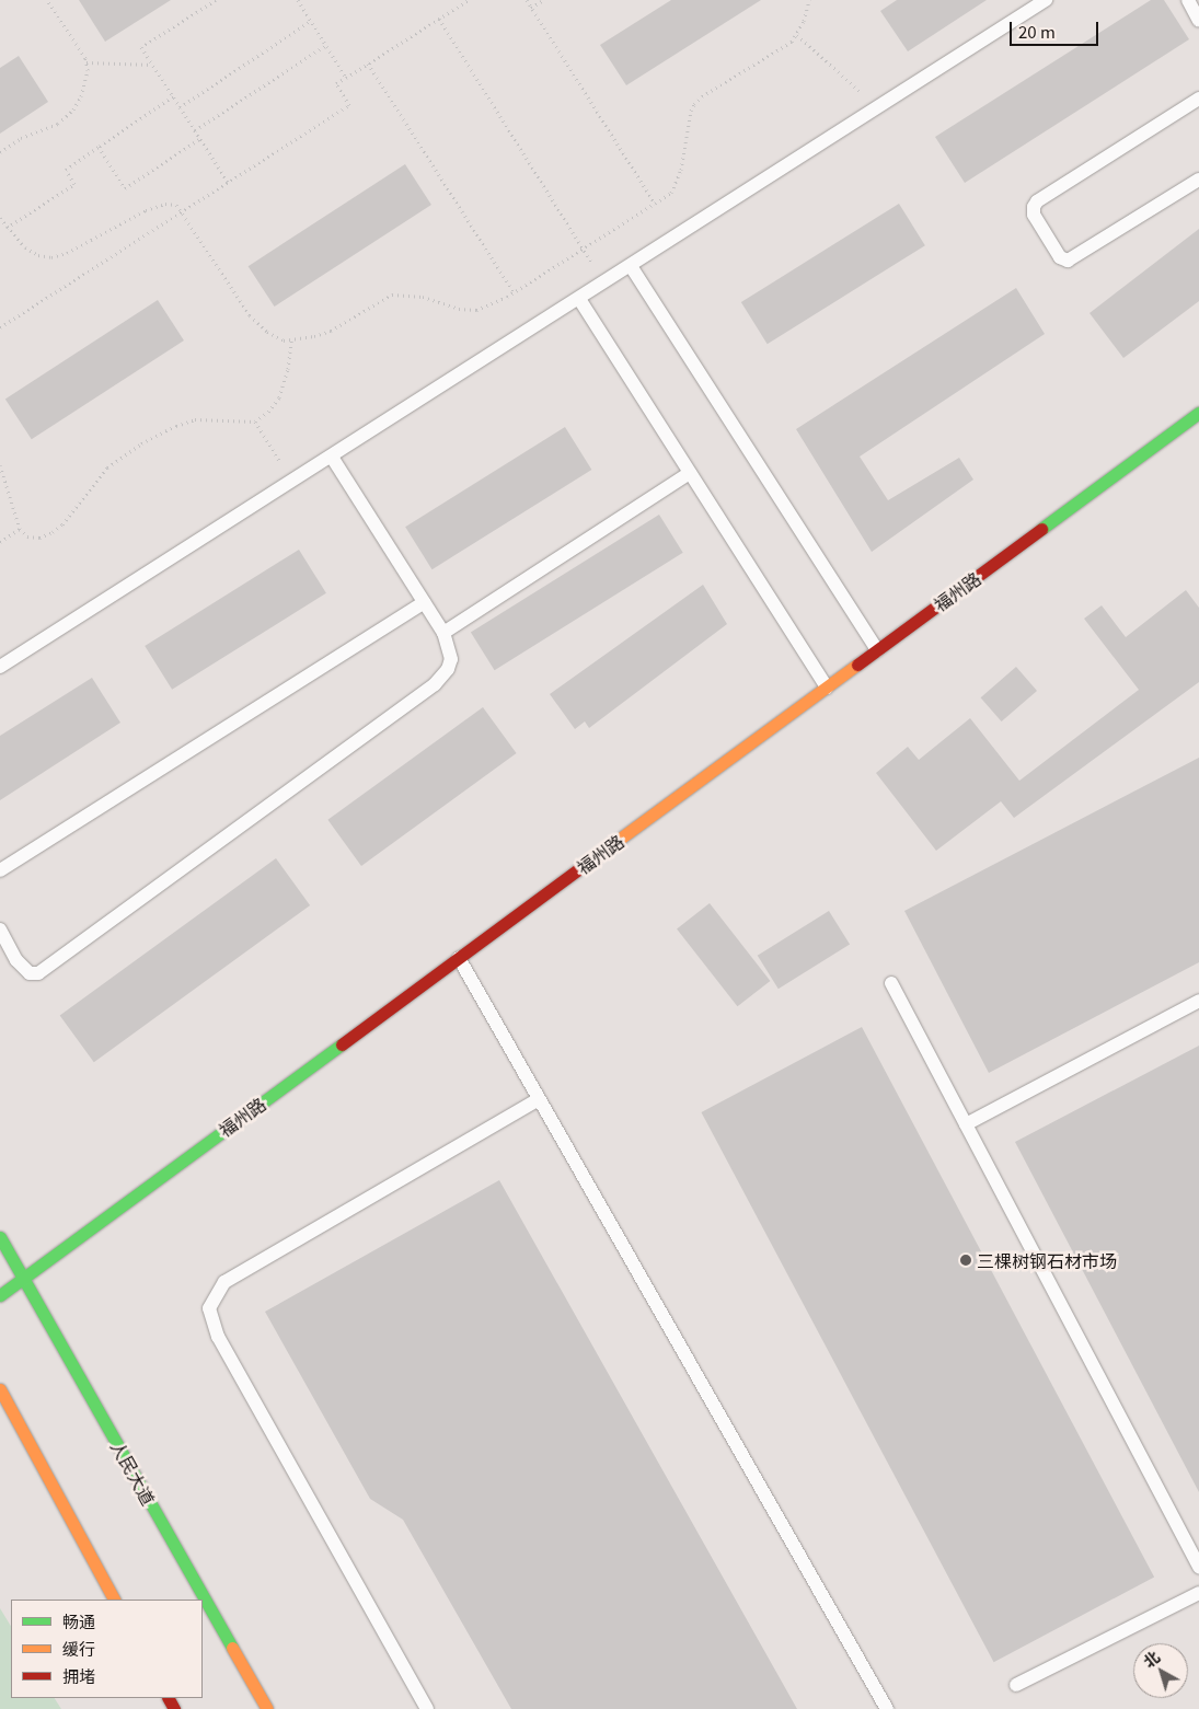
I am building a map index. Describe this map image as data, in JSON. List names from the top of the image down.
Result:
{
  "streets": {
    "street": ["福州路", "人民大道"]
  },
  "crossings": [
    ["福州路", "人民大道"]
  ],
  "places": ["三棵树钢石材市场"],
  "legend": ["畅通", "缓行", "拥堵"],
  "scale_bar": "20 m",
  "north": "top left"
}
